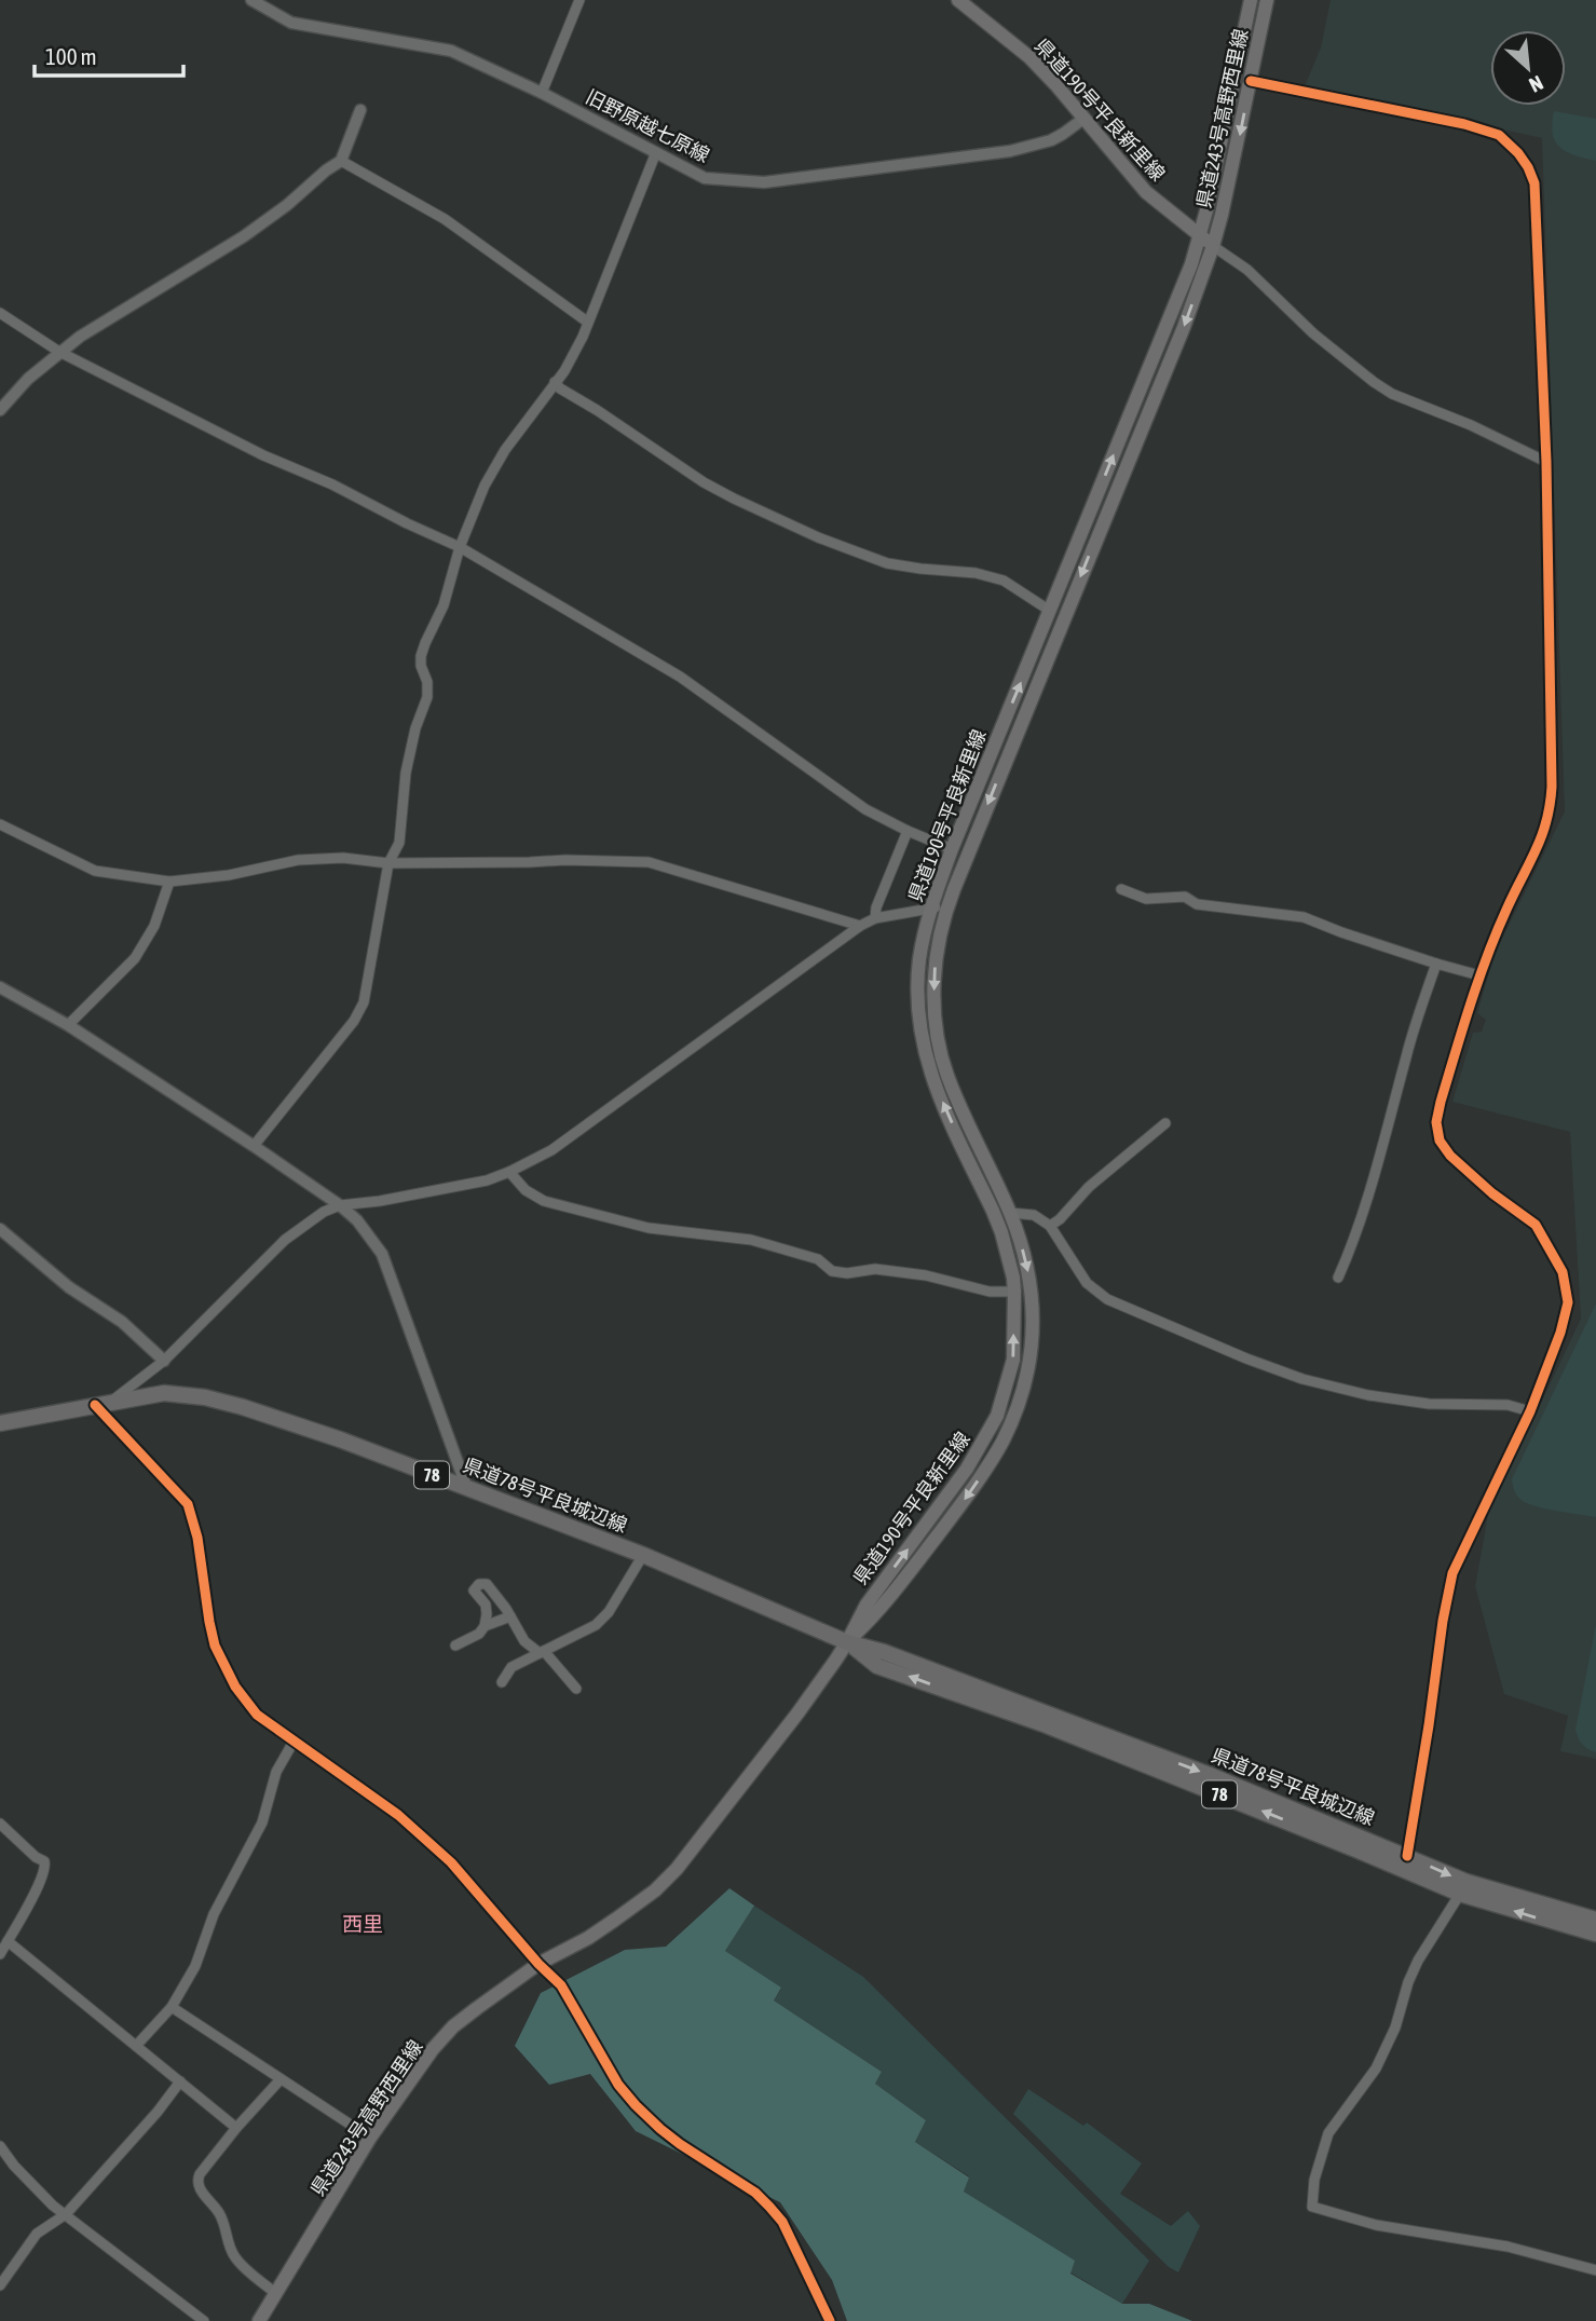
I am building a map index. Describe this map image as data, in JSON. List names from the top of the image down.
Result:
{
  "streets": {
    "main road": [
      "県道190号平良新里線",
      "県道243号高野西里線",
      "78",
      "県道78号平良城辺線"
    ],
    "street": ["旧野原越七原線"]
  },
  "crossings": [
    ["県道190号平良新里線", "県道243号高野西里線"],
    ["県道190号平良新里線", "旧野原越七原線"],
    ["県道190号平良新里線", "県道78号平良城辺線"],
    ["県道243号高野西里線", "県道78号平良城辺線"]
  ],
  "districts": ["西里"],
  "scale_bar": "100 m",
  "north": "bottom right"
}
